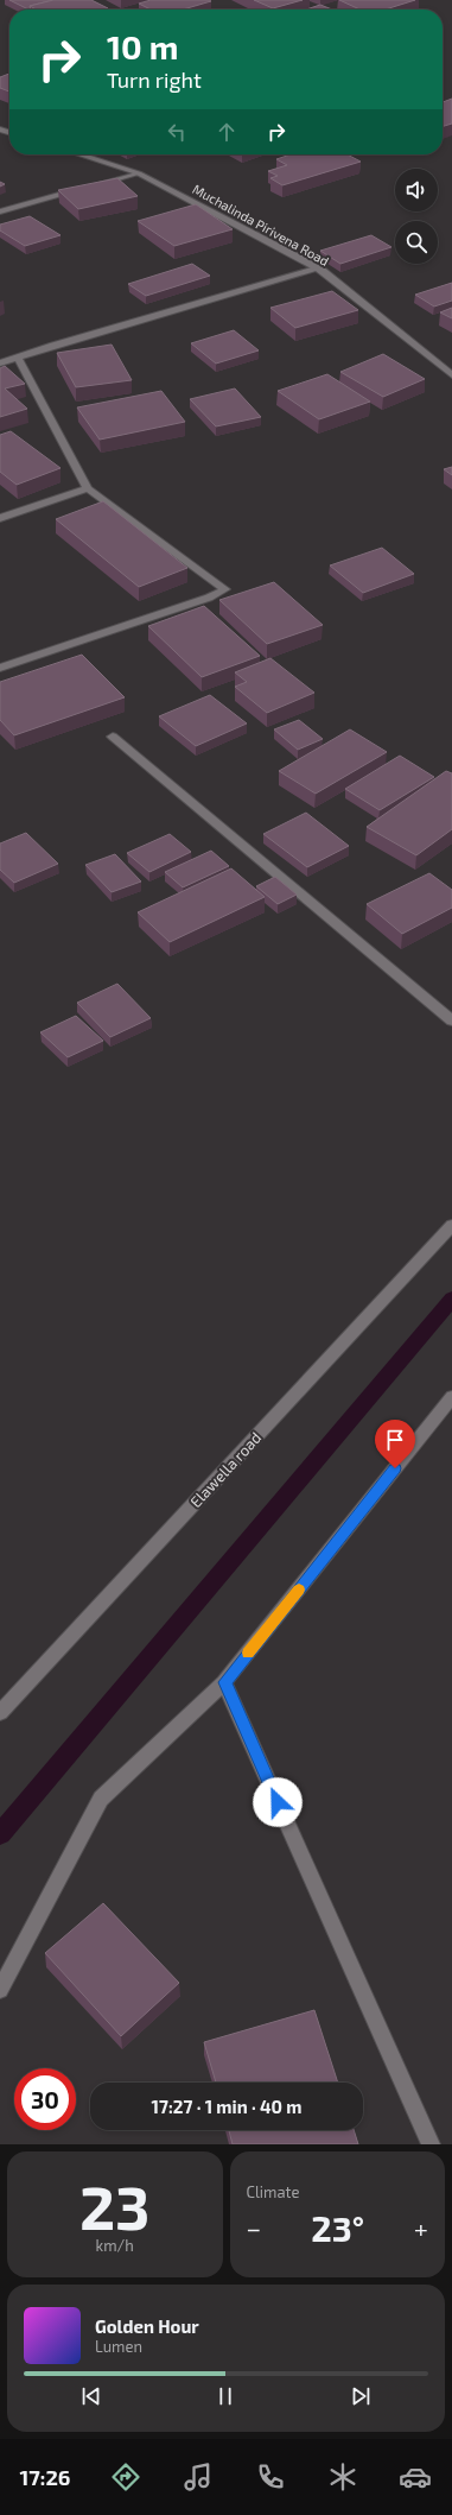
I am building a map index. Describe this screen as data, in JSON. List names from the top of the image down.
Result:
{
  "streets": {
    "street": ["Muchalinda Pirivena Road", "Elawella road"]
  },
  "page": {
    "turn": ["10 m", "Turn right"],
    "limit": "30",
    "trip": "17:27 · 1 min · 40 m",
    "tile": [
      ["23", "km/h"],
      "Climate"
    ],
    "heat": ["−", "23°", "+"],
    "song": ["Golden Hour", "Lumen"],
    "tabs": "17:26"
  }
}
